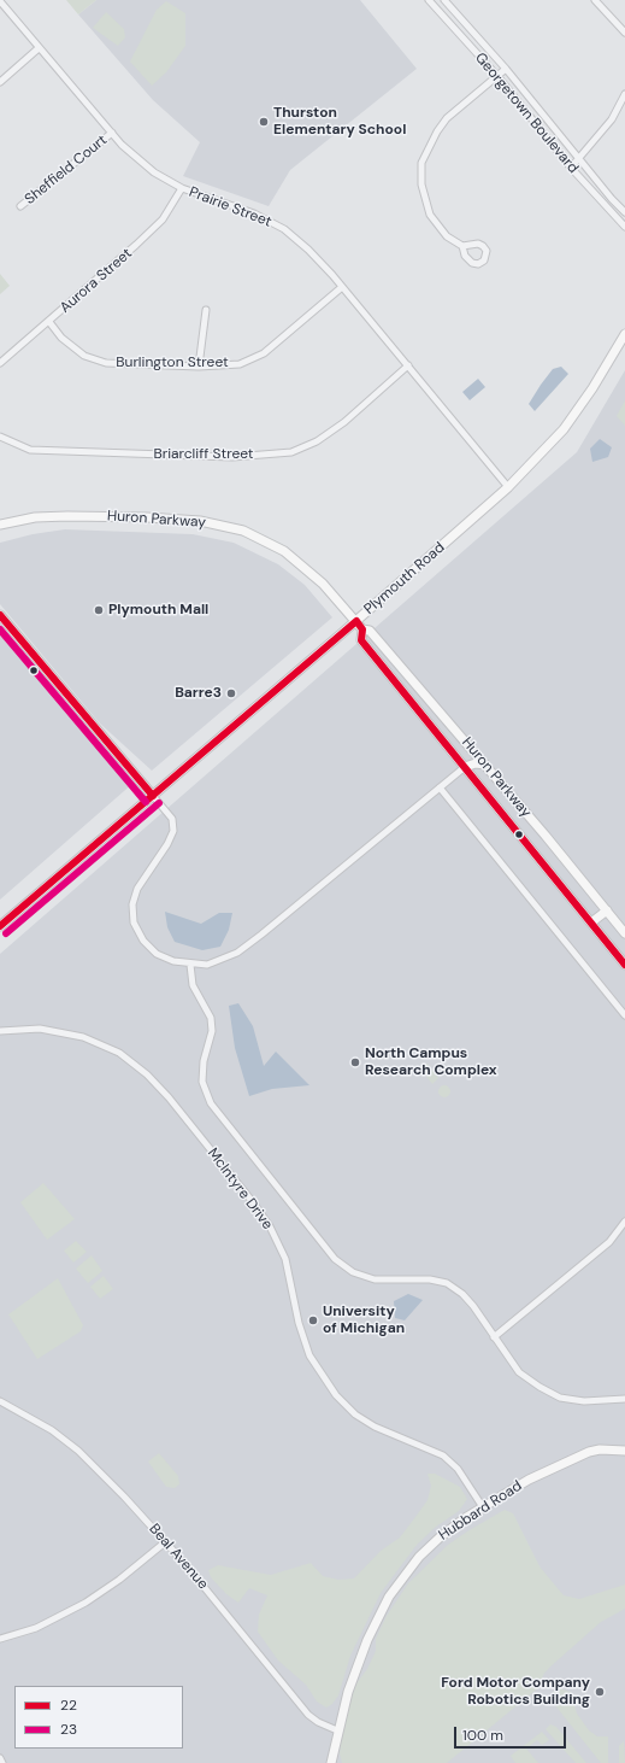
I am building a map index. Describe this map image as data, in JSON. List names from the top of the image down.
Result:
{
  "streets": {
    "main road": ["Huron Parkway", "Plymouth Road", "Hubbard Road"],
    "street": [
      "Georgetown Boulevard",
      "Sheffield Court",
      "Prairie Street",
      "Aurora Street",
      "Burlington Street",
      "Briarcliff Street",
      "McIntyre Drive",
      "Beal Avenue"
    ]
  },
  "crossings": [
    ["Sheffield Court", "Prairie Street"],
    ["Prairie Street", "Aurora Street"],
    ["Prairie Street", "Burlington Street"],
    ["Prairie Street", "Briarcliff Street"],
    ["Prairie Street", "Plymouth Road"],
    ["Aurora Street", "Burlington Street"],
    ["Huron Parkway", "Plymouth Road"],
    ["McIntyre Drive", "Hubbard Road"],
    ["Hubbard Road", "Beal Avenue"]
  ],
  "places": [
    "Thurston Elementary School",
    "Plymouth Mall",
    "Barre3",
    "North Campus Research Complex",
    "University of Michigan",
    "Ford Motor Company Robotics Building"
  ],
  "lines": ["transit line 22", "transit line 23"],
  "legend": ["22", "23"],
  "scale_bar": "100 m"
}
